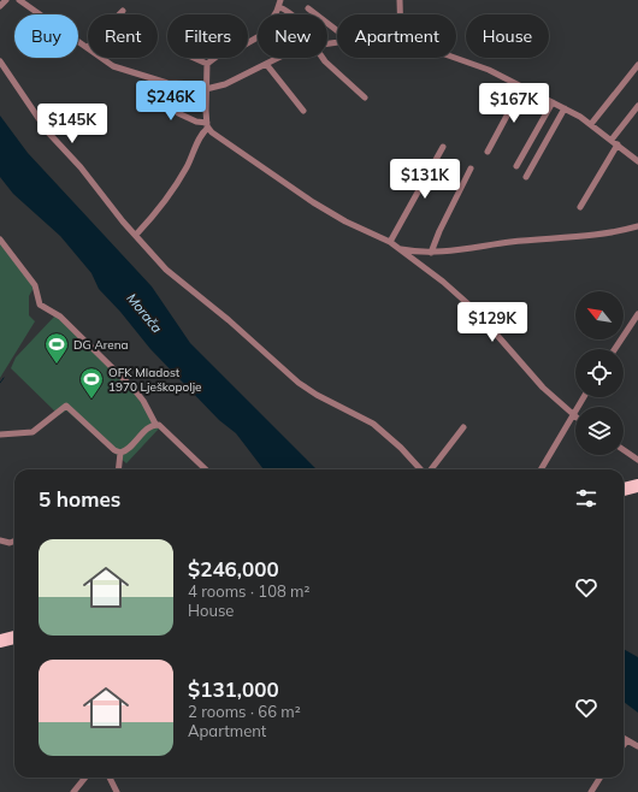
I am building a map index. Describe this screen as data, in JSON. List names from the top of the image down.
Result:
{
  "water": ["Morača"],
  "places": {
    "sports": ["DG Arena", "OFK Mladost 1970 Lješkopolje"]
  },
  "north": "top left",
  "page": {
    "chip": [
      "Buy",
      "Rent",
      "Filters",
      "New",
      "Apartment",
      "House"
    ],
    "price": [
      "$246K",
      "$167K",
      "$145K",
      "$131K",
      "$129K"
    ],
    "heading": "5 homes",
    "list": [
      {
        "name": "$246,000",
        "note": "4 rooms · 108 m² · House"
      },
      {
        "name": "$131,000",
        "note": "2 rooms · 66 m² · Apartment"
      }
    ]
  }
}
